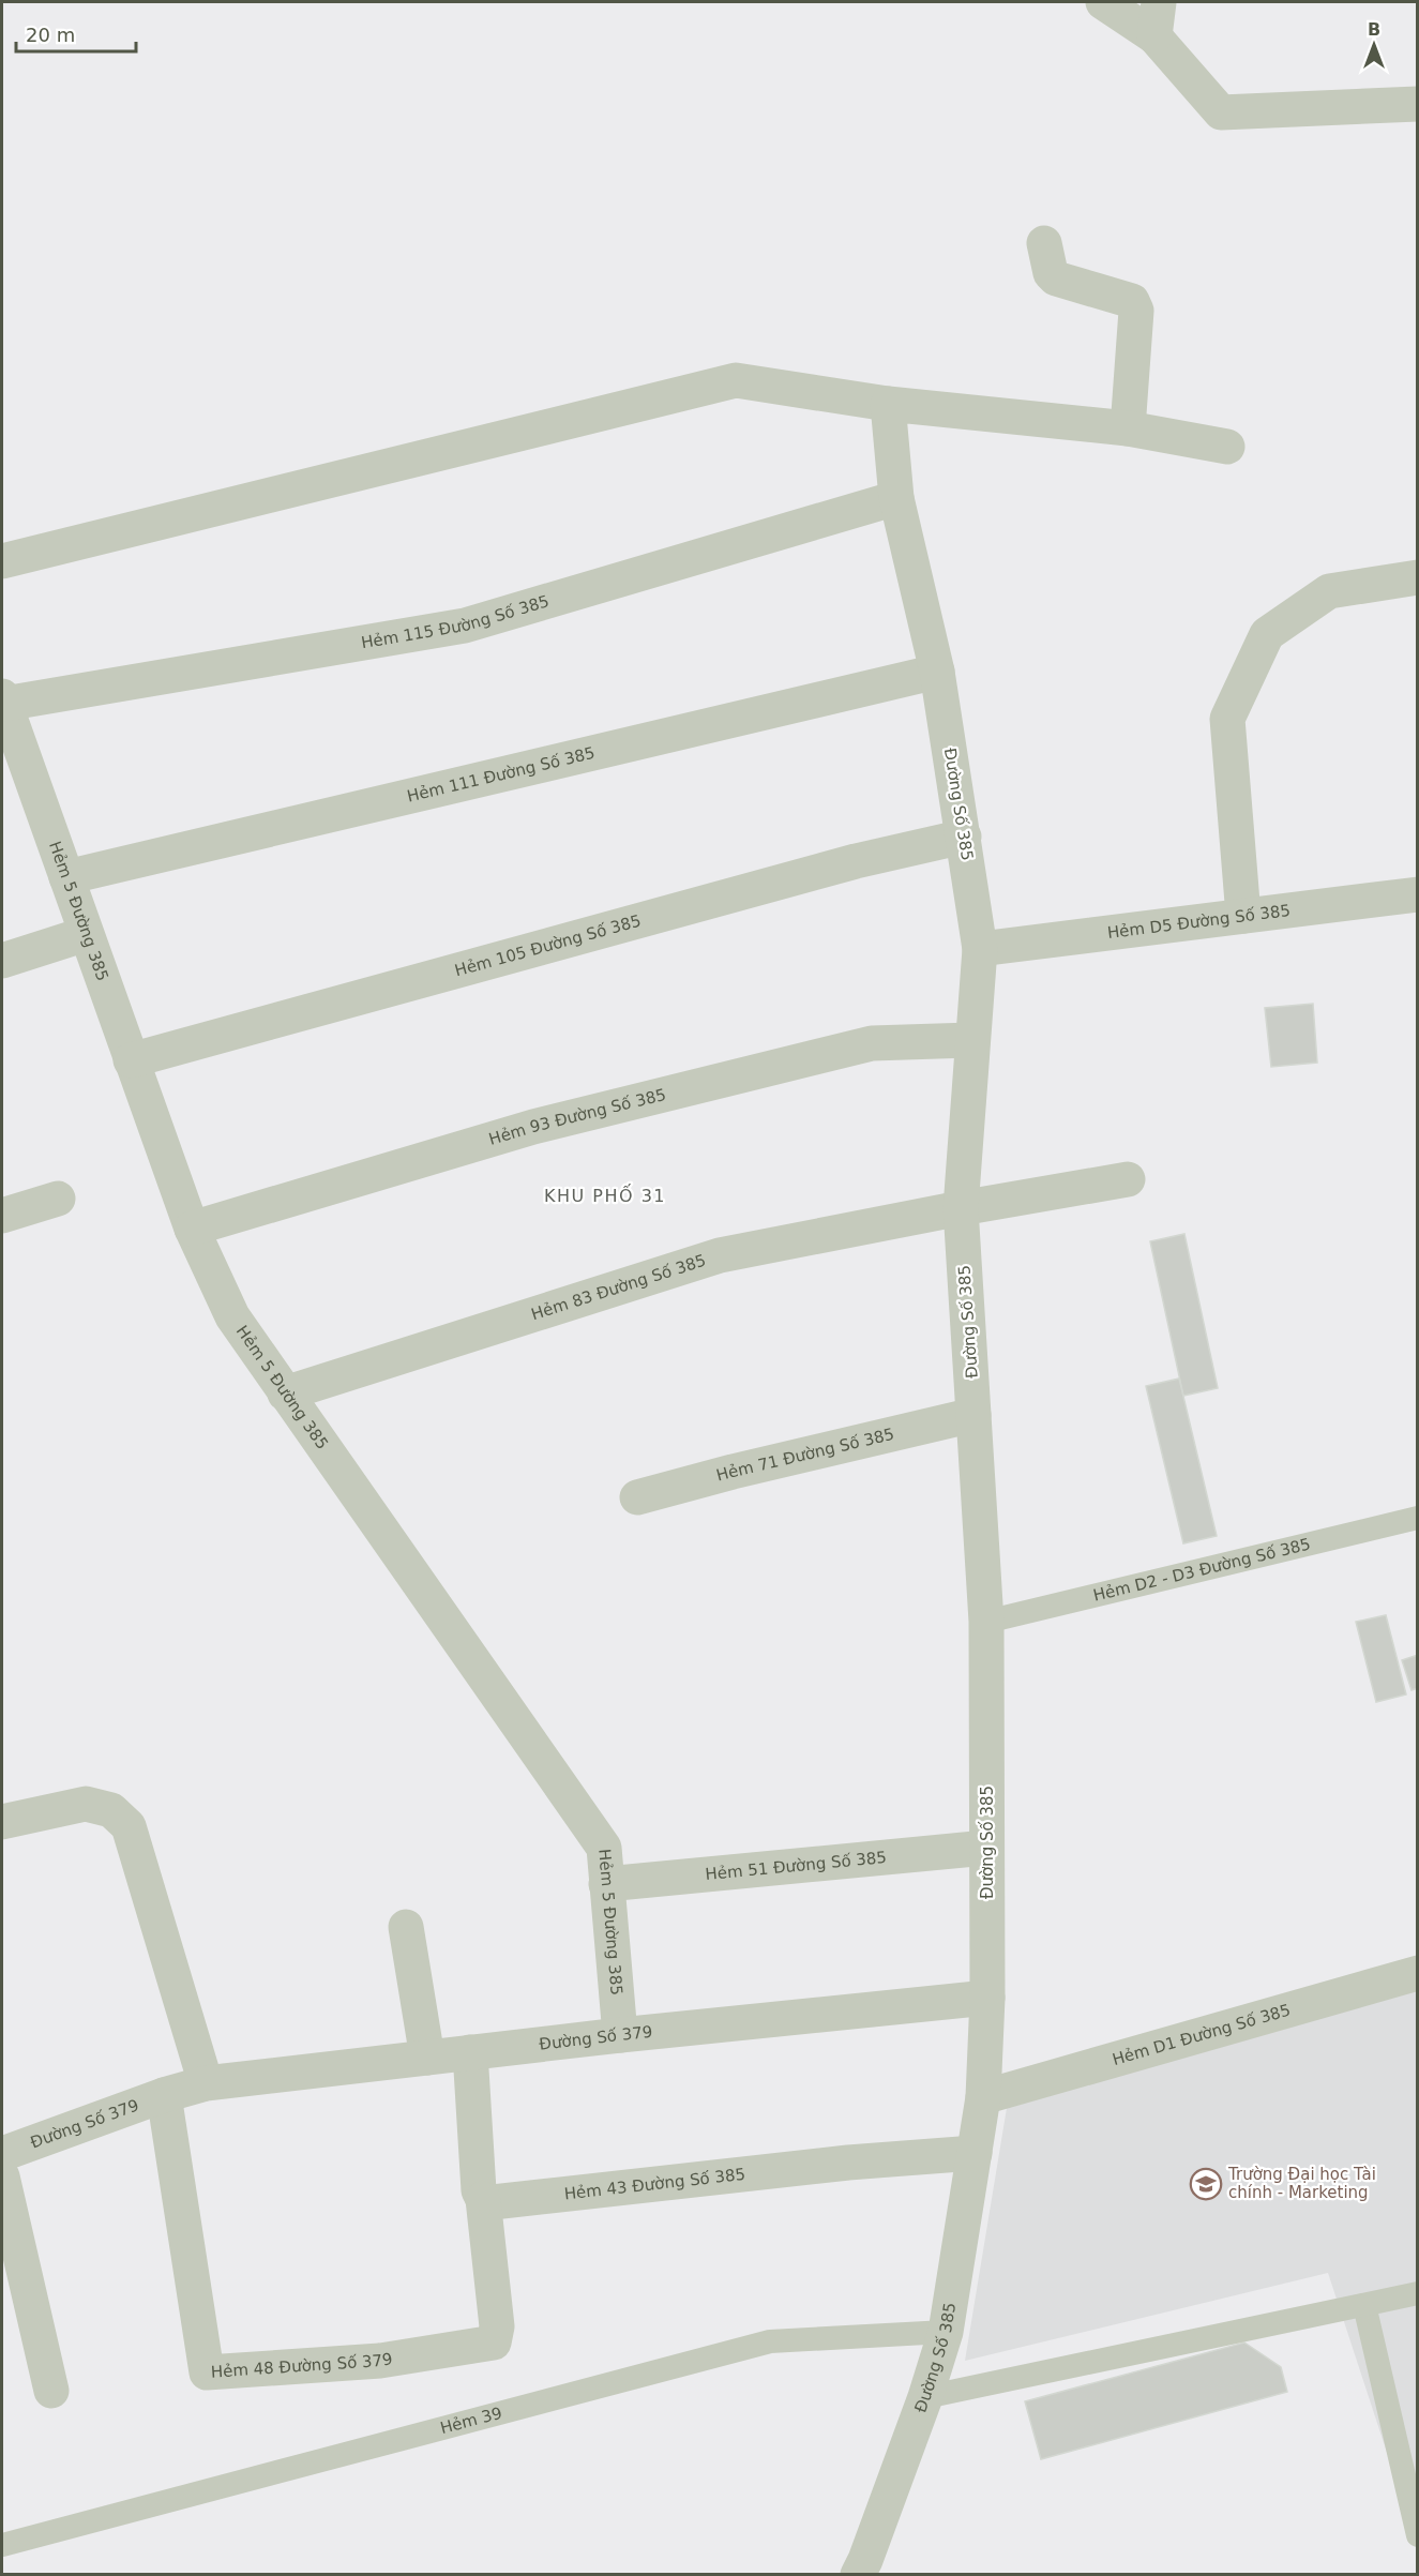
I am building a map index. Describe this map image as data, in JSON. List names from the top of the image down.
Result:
{
  "streets": {
    "street": [
      "Hẻm 115 Đường Số 385",
      "Hẻm 111 Đường Số 385",
      "Đường Số 385",
      "Hẻm 5 Đường 385",
      "Hẻm D5 Đường Số 385",
      "Hẻm 105 Đường Số 385",
      "Hẻm 93 Đường Số 385",
      "Hẻm 83 Đường Số 385",
      "Hẻm 71 Đường Số 385",
      "Hẻm 51 Đường Số 385",
      "Hẻm D1 Đường Số 385",
      "Đường Số 379",
      "Hẻm 43 Đường Số 385",
      "Hẻm 48 Đường Số 379"
    ],
    "lane": ["Hẻm D2 - D3 Đường Số 385", "Hẻm 39"]
  },
  "crossings": [
    ["Hẻm 115 Đường Số 385", "Đường Số 385"],
    ["Hẻm 115 Đường Số 385", "Hẻm 5 Đường 385"],
    ["Hẻm 111 Đường Số 385", "Đường Số 385"],
    ["Hẻm 111 Đường Số 385", "Hẻm 5 Đường 385"],
    ["Đường Số 385", "Hẻm D5 Đường Số 385"],
    ["Đường Số 385", "Hẻm 105 Đường Số 385"],
    ["Đường Số 385", "Hẻm 93 Đường Số 385"],
    ["Đường Số 385", "Hẻm 83 Đường Số 385"],
    ["Đường Số 385", "Hẻm 71 Đường Số 385"],
    ["Đường Số 385", "Hẻm D2 - D3 Đường Số 385"],
    ["Đường Số 385", "Hẻm 51 Đường Số 385"],
    ["Đường Số 385", "Hẻm D1 Đường Số 385"],
    ["Đường Số 385", "Đường Số 379"],
    ["Đường Số 385", "Hẻm 43 Đường Số 385"],
    ["Đường Số 385", "Hẻm 39"],
    ["Hẻm 5 Đường 385", "Hẻm 105 Đường Số 385"],
    ["Hẻm 5 Đường 385", "Hẻm 93 Đường Số 385"],
    ["Hẻm 5 Đường 385", "Hẻm 83 Đường Số 385"],
    ["Hẻm 5 Đường 385", "Hẻm 51 Đường Số 385"],
    ["Hẻm 5 Đường 385", "Đường Số 379"],
    ["Đường Số 379", "Hẻm 48 Đường Số 379"],
    ["Hẻm 43 Đường Số 385", "Hẻm 48 Đường Số 379"]
  ],
  "districts": ["KHU PHỐ 31"],
  "places": {
    "school or university": ["Trường Đại học Tài chính - Marketing"]
  },
  "scale_bar": "20 m",
  "north": "top"
}
